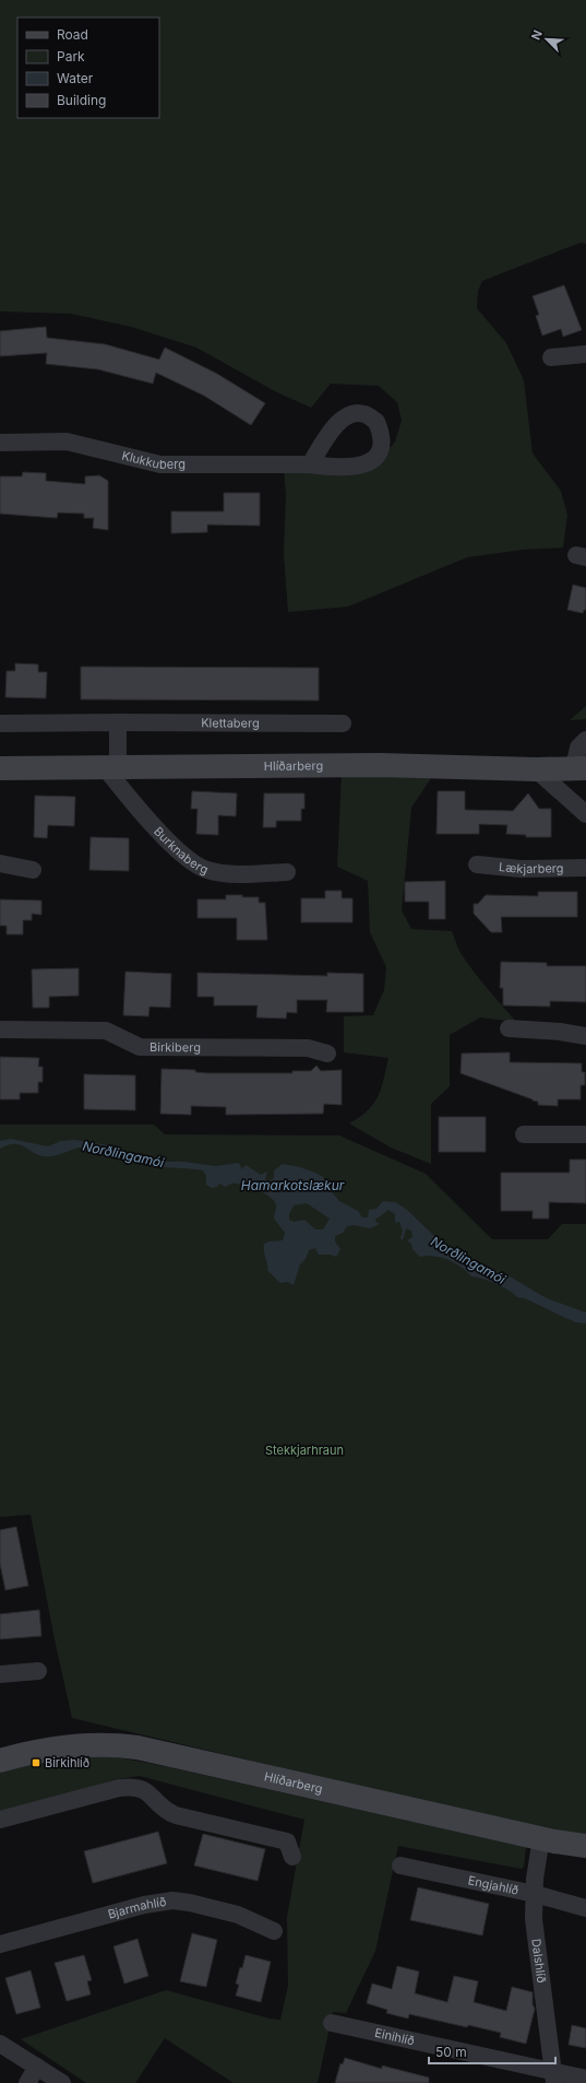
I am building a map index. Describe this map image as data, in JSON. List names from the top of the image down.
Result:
{
  "streets": {
    "street": [
      "Klukkuberg",
      "Klettaberg",
      "Hlíðarberg",
      "Burknaberg",
      "Lækjarberg",
      "Birkiberg",
      "Engjahlíð",
      "Bjarmahlíð",
      "Dalshlíð",
      "Einihlíð"
    ]
  },
  "crossings": [
    ["Hlíðarberg", "Burknaberg"],
    ["Hlíðarberg", "Dalshlíð"],
    ["Engjahlíð", "Dalshlíð"],
    ["Dalshlíð", "Einihlíð"]
  ],
  "water": ["Norðlingamói", "Hamarkotslækur"],
  "parks": ["Stekkjarhraun"],
  "places": {
    "transit": ["Birkihlíð"]
  },
  "legend": [
    "Road",
    "Park",
    "Water",
    "Building"
  ],
  "scale_bar": "50 m",
  "north": "top left"
}
